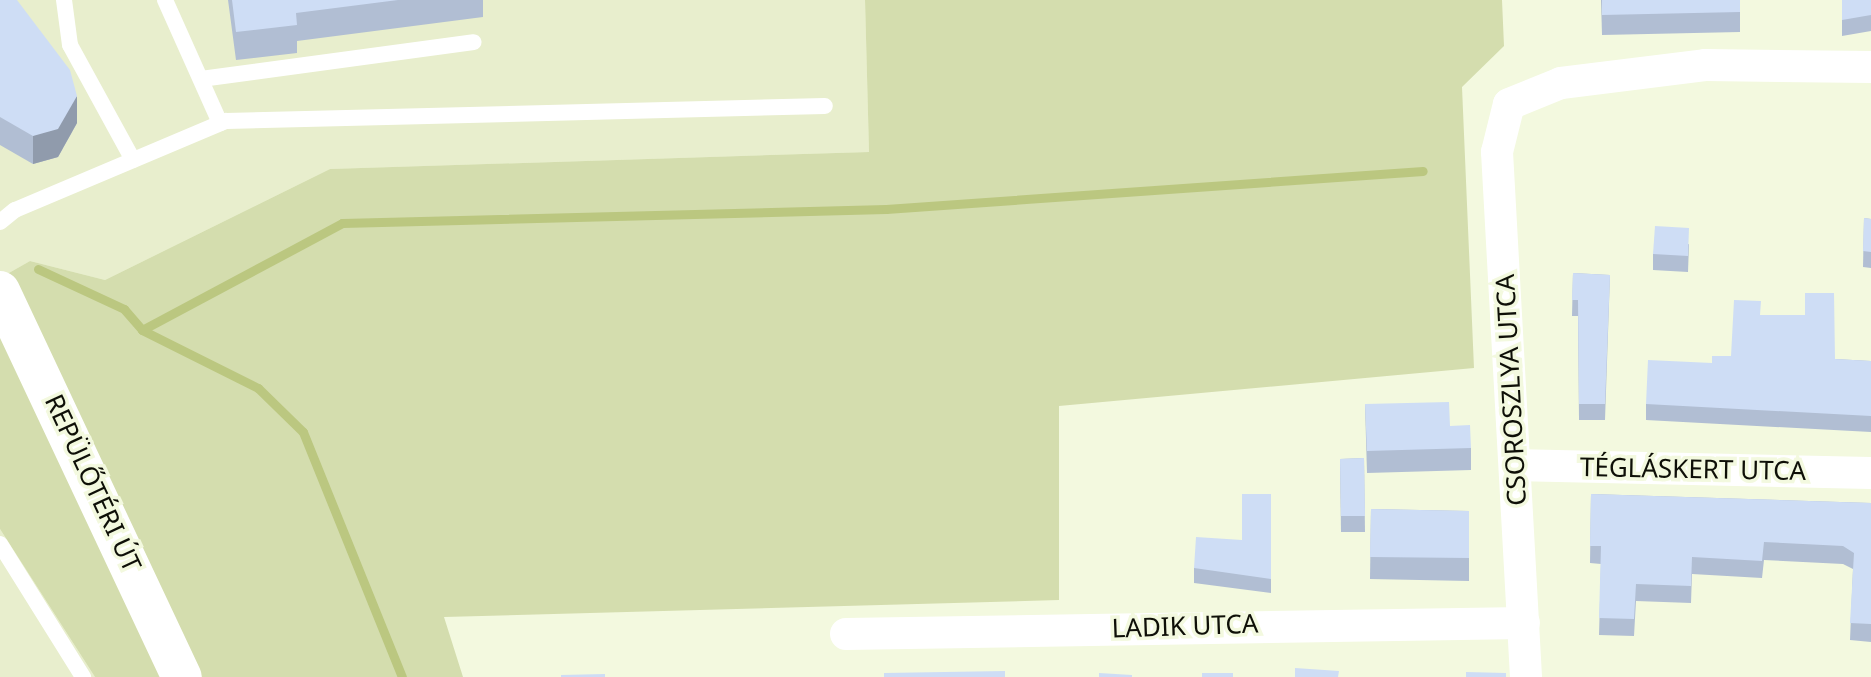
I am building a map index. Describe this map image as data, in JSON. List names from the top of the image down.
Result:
{
  "streets": {
    "street": [
      "CSOROSZLYA UTCA",
      "TÉGLÁSKERT UTCA",
      "REPÜLŐTÉRI ÚT",
      "LADIK UTCA"
    ]
  },
  "crossings": [
    ["CSOROSZLYA UTCA", "TÉGLÁSKERT UTCA"],
    ["CSOROSZLYA UTCA", "LADIK UTCA"]
  ]
}
